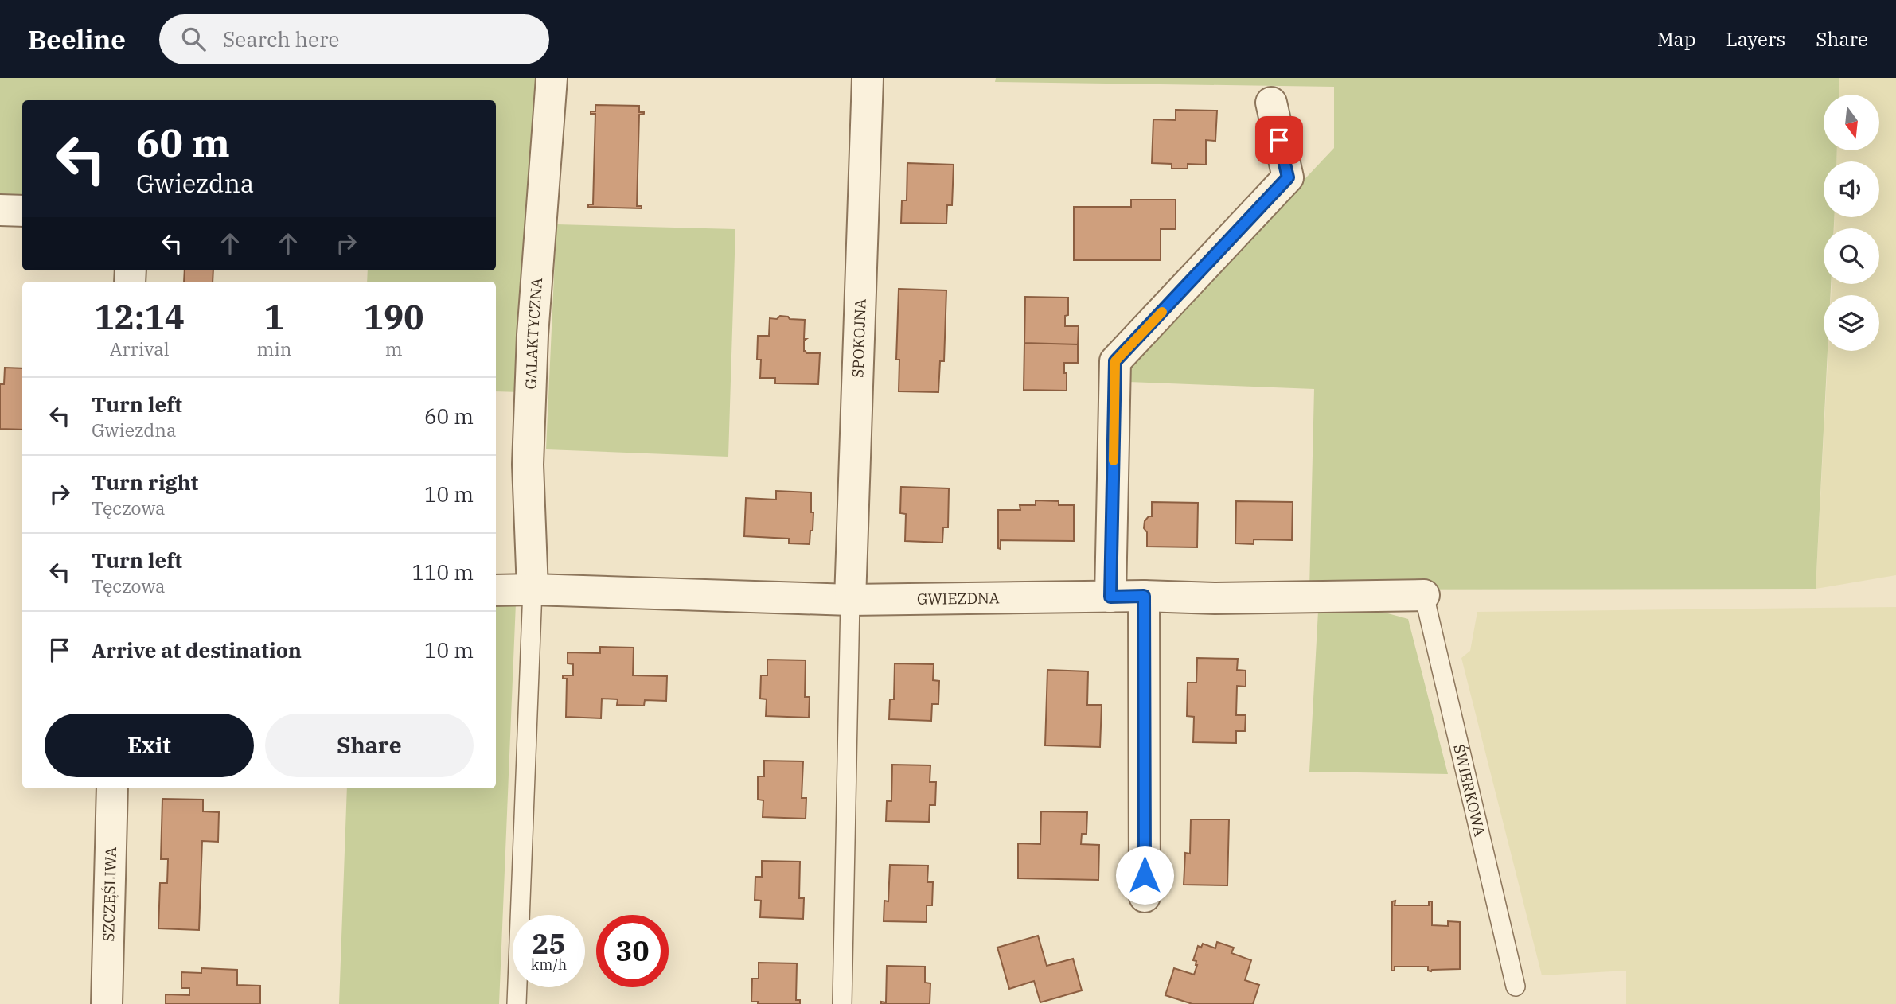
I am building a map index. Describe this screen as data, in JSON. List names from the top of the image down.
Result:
{
  "streets": {
    "street": [
      "GALAKTYCZNA",
      "SPOKOJNA",
      "GWIEZDNA",
      "SZCZĘŚLIWA"
    ],
    "lane": ["ŚWIERKOWA"]
  },
  "crossings": [
    ["GALAKTYCZNA", "GWIEZDNA"],
    ["SPOKOJNA", "GWIEZDNA"],
    ["GWIEZDNA", "ŚWIERKOWA"]
  ],
  "north": "bottom",
  "page": {
    "header": "Beeline",
    "search": "Search here",
    "nav": ["Map", "Layers", "Share"],
    "turn": ["60 m", "Gwiezdna"],
    "eta": [
      "12:14",
      "Arrival",
      "1",
      "min",
      "190",
      "m"
    ],
    "list": [
      {
        "name": "Turn left",
        "note": "Gwiezdna",
        "value": "60 m"
      },
      {
        "name": "Turn right",
        "note": "Tęczowa",
        "value": "10 m"
      },
      {
        "name": "Turn left",
        "note": "Tęczowa",
        "value": "110 m"
      },
      {
        "name": "Arrive at destination",
        "value": "10 m"
      }
    ],
    "buttons": ["Exit", "Share"],
    "speed": "25 km/h",
    "limit": "30"
  }
}
